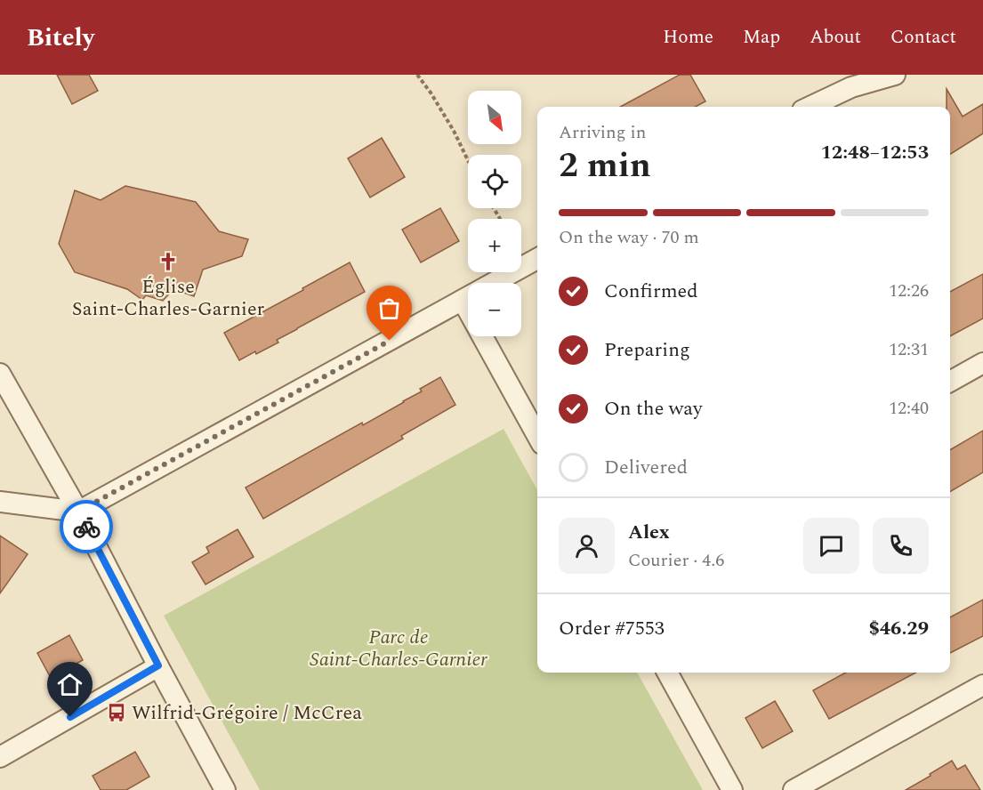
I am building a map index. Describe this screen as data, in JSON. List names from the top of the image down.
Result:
{
  "parks": ["Parc de Saint-Charles-Garnier"],
  "places": {
    "church": ["Église Saint-Charles-Garnier"],
    "bus stop": ["Wilfrid-Grégoire / McCrea"]
  },
  "north": "bottom right",
  "page": {
    "header": "Bitely",
    "nav": [
      "Home",
      "Map",
      "About",
      "Contact"
    ],
    "map_buttons": ["+", "−"],
    "heading": ["2 min", "Arriving in", "12:48–12:53"],
    "panel": [
      "Alex",
      "Courier · 4.6",
      "Order #7553",
      "$46.29"
    ],
    "bar": "On the way · 70 m",
    "list": [
      ["Confirmed", "12:26"],
      ["Preparing", "12:31"],
      ["On the way", "12:40"],
      "Delivered"
    ]
  }
}
